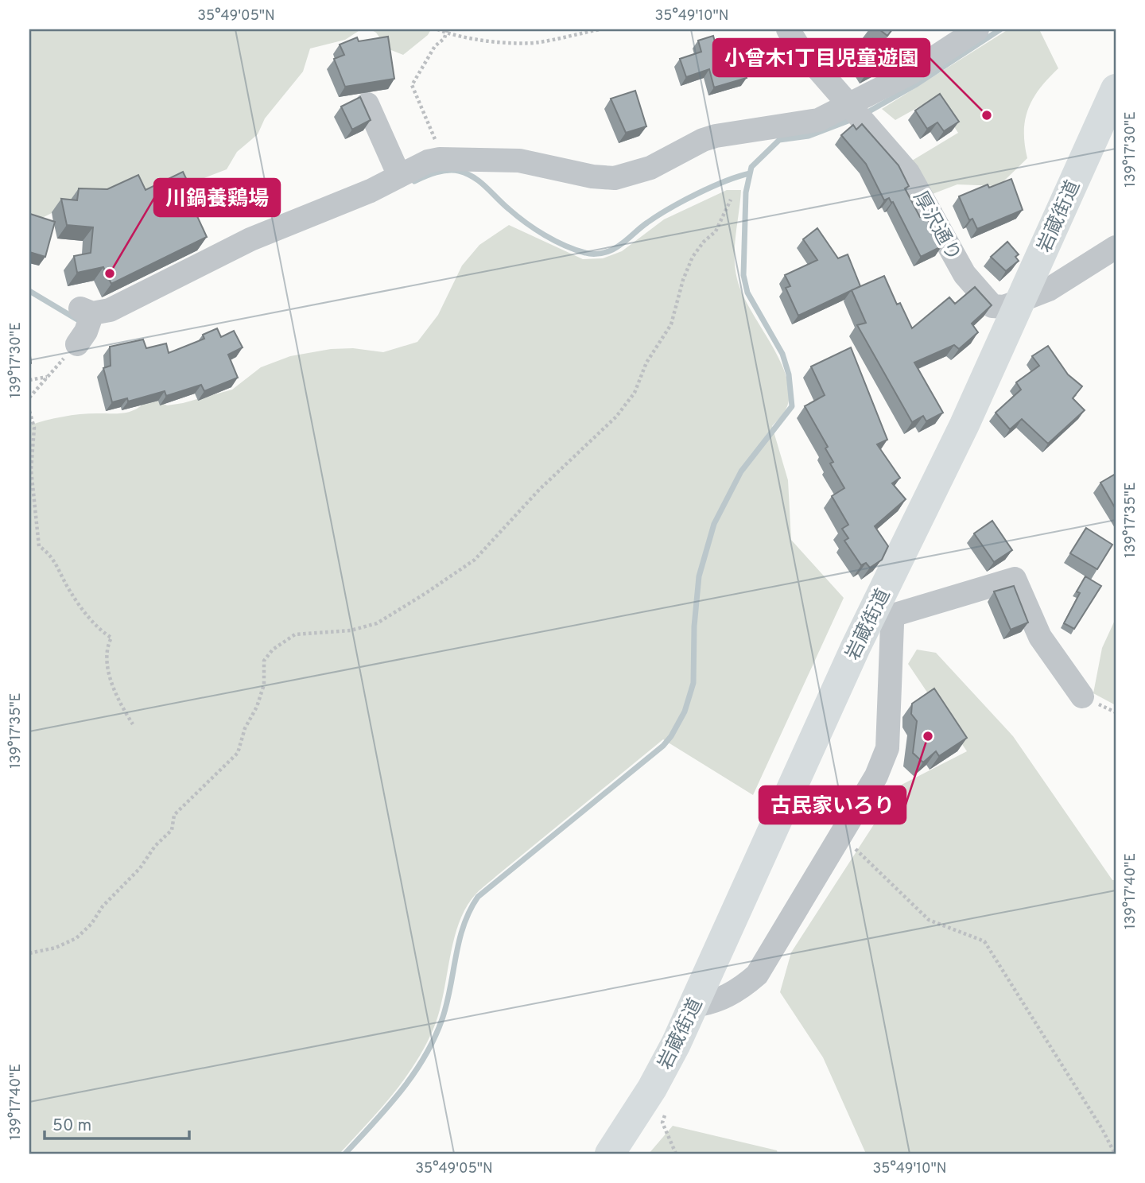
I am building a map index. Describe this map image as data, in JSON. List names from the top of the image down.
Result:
{
  "streets": {
    "main road": ["岩蔵街道"],
    "street": ["厚沢通り"]
  },
  "crossings": [
    ["岩蔵街道", "厚沢通り"]
  ],
  "places": ["小曾木1丁目児童遊園", "川鍋養鶏場", "古民家いろり"],
  "scale_bar": "50 m",
  "coordinates": [
    "35°49'05\"N",
    "35°49'10\"N",
    "139°17'30\"E",
    "139°17'35\"E",
    "139°17'40\"E"
  ]
}
